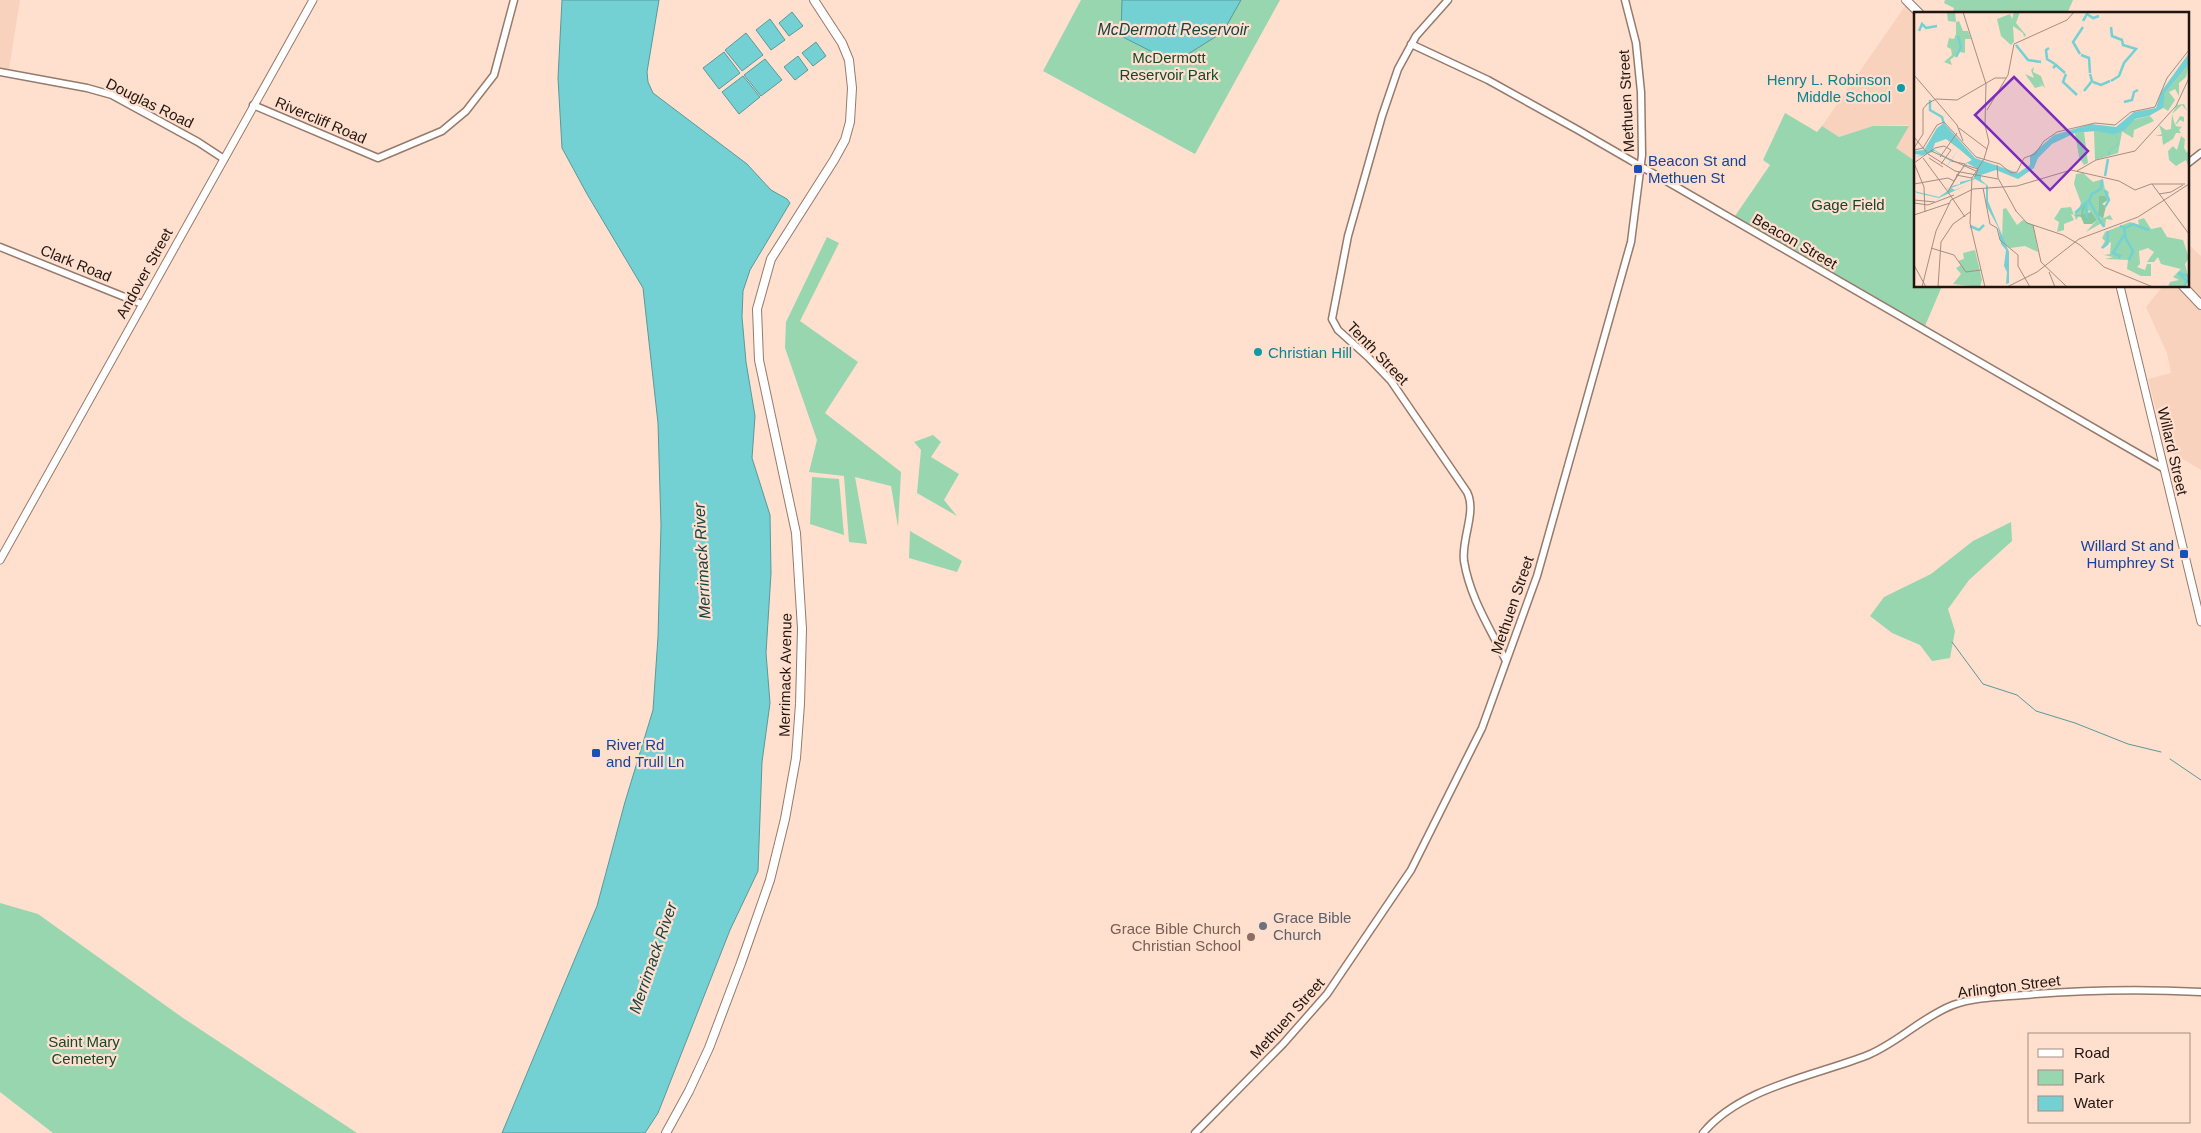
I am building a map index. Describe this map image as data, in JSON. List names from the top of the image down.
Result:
{
  "streets": {
    "main road": ["Andover Street", "Willard Street", "Merrimack Avenue"],
    "street": [
      "Methuen Street",
      "Douglas Road",
      "Rivercliff Road",
      "Beacon Street",
      "Clark Road",
      "Tenth Street",
      "Arlington Street"
    ]
  },
  "crossings": [
    ["Methuen Street", "Beacon Street"],
    ["Methuen Street", "Tenth Street"],
    ["Douglas Road", "Andover Street"],
    ["Rivercliff Road", "Andover Street"],
    ["Beacon Street", "Tenth Street"],
    ["Beacon Street", "Willard Street"],
    ["Clark Road", "Andover Street"]
  ],
  "water": ["McDermott Reservoir", "Merrimack River"],
  "parks": ["McDermott Reservoir Park", "Gage Field", "Saint Mary Cemetery"],
  "places": {
    "other": [
      "Henry L. Robinson Middle School",
      "Christian Hill",
      "Grace Bible Church",
      "Grace Bible Church Christian School"
    ],
    "transit": ["Beacon St and Methuen St", "Willard St and Humphrey St", "River Rd and Trull Ln"]
  },
  "legend": ["Road", "Park", "Water"]
}
